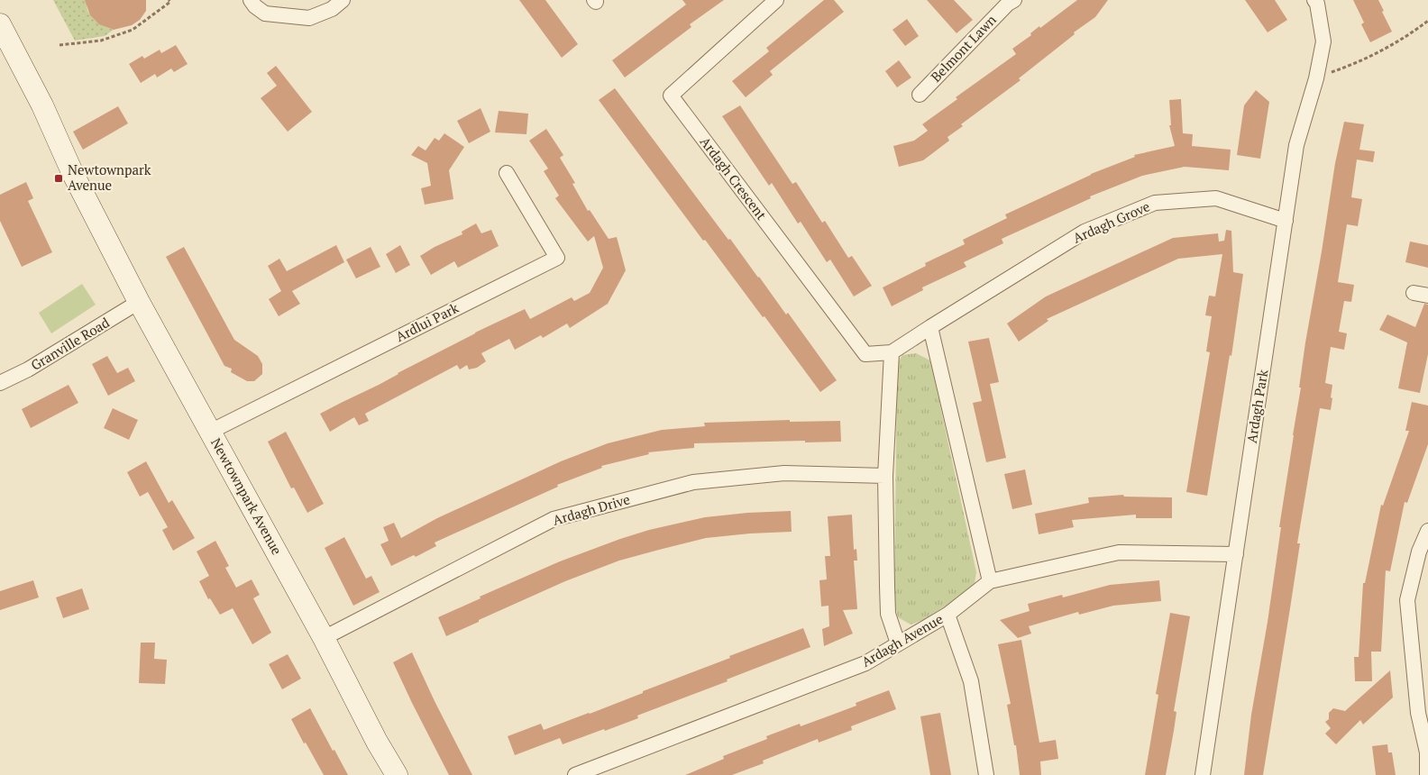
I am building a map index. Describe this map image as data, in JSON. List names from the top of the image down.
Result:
{
  "streets": {
    "main road": ["Newtownpark Avenue"],
    "street": [
      "Belmont Lawn",
      "Ardagh Crescent",
      "Ardagh Grove",
      "Ardlui Park",
      "Granville Road",
      "Ardagh Park",
      "Ardagh Drive",
      "Ardagh Avenue"
    ]
  },
  "crossings": [
    ["Ardagh Crescent", "Ardagh Grove"],
    ["Ardagh Grove", "Ardagh Park"],
    ["Ardlui Park", "Newtownpark Avenue"],
    ["Granville Road", "Newtownpark Avenue"],
    ["Ardagh Park", "Ardagh Avenue"],
    ["Newtownpark Avenue", "Ardagh Drive"]
  ],
  "places": {
    "transit": ["Newtownpark Avenue"]
  }
}
